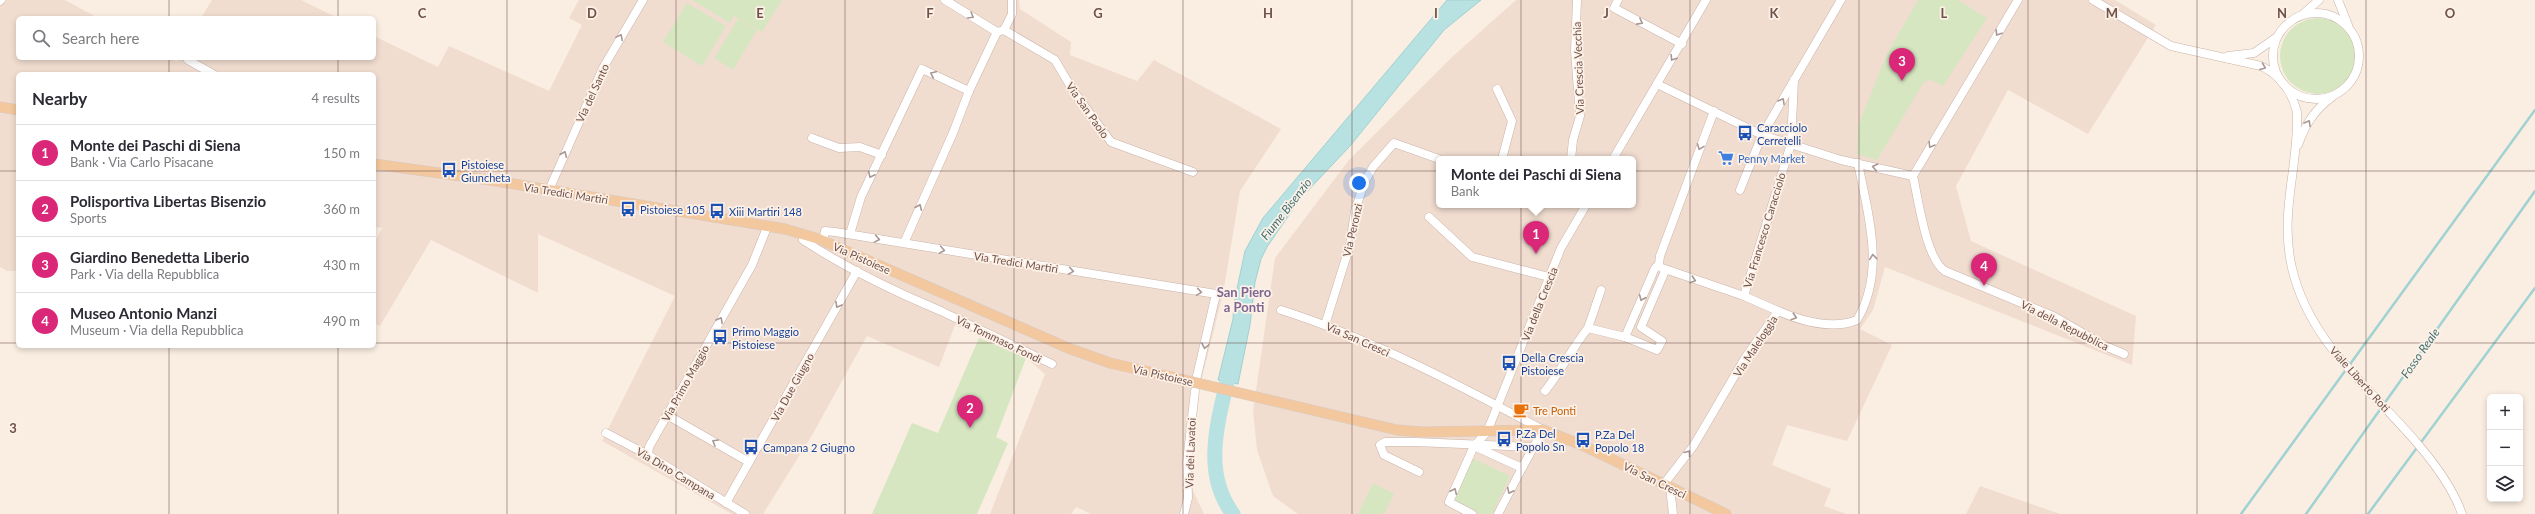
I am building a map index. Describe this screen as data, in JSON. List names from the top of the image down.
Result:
{
  "streets": {
    "main road": ["Via Tredici Martiri", "Via Pistoiese", "Via San Cresci"],
    "street": [
      "Via Crescia Vecchia",
      "Via del Santo",
      "Via San Paolo",
      "Via Peronzi",
      "Via Francesco Caracciolo",
      "Via della Crescia",
      "Via della Repubblica",
      "Via Tommaso Fondi",
      "Via Maleloggia",
      "Viale Liberto Roti",
      "Via Primo Maggio",
      "Via Due Giugno",
      "Via dei Lavatoi",
      "Via Dino Campana"
    ]
  },
  "crossings": [
    ["Via del Santo", "Via Tredici Martiri"],
    ["Via Tredici Martiri", "Via Pistoiese"],
    ["Via Tredici Martiri", "Via Tommaso Fondi"],
    ["Via Tredici Martiri", "Via Primo Maggio"],
    ["Via Peronzi", "Via San Cresci"],
    ["Via Pistoiese", "Via Tommaso Fondi"],
    ["Via Pistoiese", "Via San Cresci"],
    ["Via della Crescia", "Via San Cresci"],
    ["Via Tommaso Fondi", "Via Due Giugno"],
    ["Via San Cresci", "Via Maleloggia"],
    ["Via Primo Maggio", "Via Dino Campana"],
    ["Via Due Giugno", "Via Dino Campana"]
  ],
  "one_way": [
    "Via del Santo",
    "Via Tredici Martiri",
    "Via Maleloggia",
    "Via Primo Maggio",
    "Via Due Giugno"
  ],
  "districts": ["San Piero a Ponti"],
  "water": ["Fiume Bisenzio", "Fosso Reale"],
  "places": {
    "bus stop": [
      "Caracciolo Cerretelli",
      "Pistoiese Giuncheta",
      "Pistoiese 105",
      "Xiii Martiri 148",
      "Primo Maggio Pistoiese",
      "Della Crescia Pistoiese",
      "P.Za Del Popolo Sn",
      "P.Za Del Popolo 18",
      "Campana 2 Giugno"
    ],
    "supermarket": ["Penny Market"],
    "cafe": ["Tre Ponti"]
  },
  "page": {
    "search": "Search here",
    "pins": [
      "3",
      "1",
      "4",
      "2"
    ],
    "heading": ["Nearby", "4 results"],
    "list": [
      {
        "mark": "1",
        "name": "Monte dei Paschi di Siena",
        "note": "Bank · Via Carlo Pisacane",
        "value": "150 m"
      },
      {
        "mark": "2",
        "name": "Polisportiva Libertas Bisenzio",
        "note": "Sports",
        "value": "360 m"
      },
      {
        "mark": "3",
        "name": "Giardino Benedetta Liberio",
        "note": "Park · Via della Repubblica",
        "value": "430 m"
      },
      {
        "mark": "4",
        "name": "Museo Antonio Manzi",
        "note": "Museum · Via della Repubblica",
        "value": "490 m"
      }
    ],
    "popup": ["Monte dei Paschi di Siena", "Bank"],
    "map_buttons": ["+", "−"]
  },
  "grid": {
    "columns": [
      "C",
      "D",
      "E",
      "F",
      "G",
      "H",
      "I",
      "J",
      "K",
      "L",
      "M",
      "N",
      "O"
    ],
    "rows": ["3"]
  }
}
